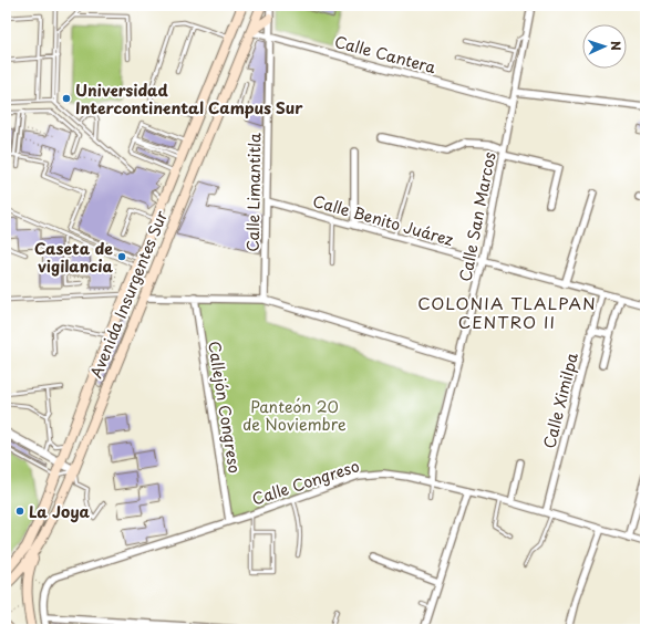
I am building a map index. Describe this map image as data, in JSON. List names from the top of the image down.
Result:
{
  "streets": {
    "main road": ["Avenida Insurgentes Sur"],
    "street": [
      "Calle Cantera",
      "Calle Limantitla",
      "Calle San Marcos",
      "Calle Benito Juárez",
      "Calle Ximilpa",
      "Callejón Congreso",
      "Calle Congreso"
    ]
  },
  "crossings": [
    ["Calle Cantera", "Calle Limantitla"],
    ["Calle Cantera", "Calle San Marcos"],
    ["Calle Cantera", "Avenida Insurgentes Sur"],
    ["Calle Limantitla", "Calle Benito Juárez"],
    ["Calle San Marcos", "Calle Benito Juárez"],
    ["Calle San Marcos", "Calle Congreso"],
    ["Calle Benito Juárez", "Calle Ximilpa"],
    ["Calle Ximilpa", "Calle Congreso"],
    ["Callejón Congreso", "Calle Congreso"]
  ],
  "districts": ["COLONIA TLALPAN CENTRO II"],
  "parks": ["Panteón 20 de Noviembre"],
  "places": ["Universidad Intercontinental Campus Sur", "Caseta de vigilancia", "La Joya"],
  "north": "right"
}
